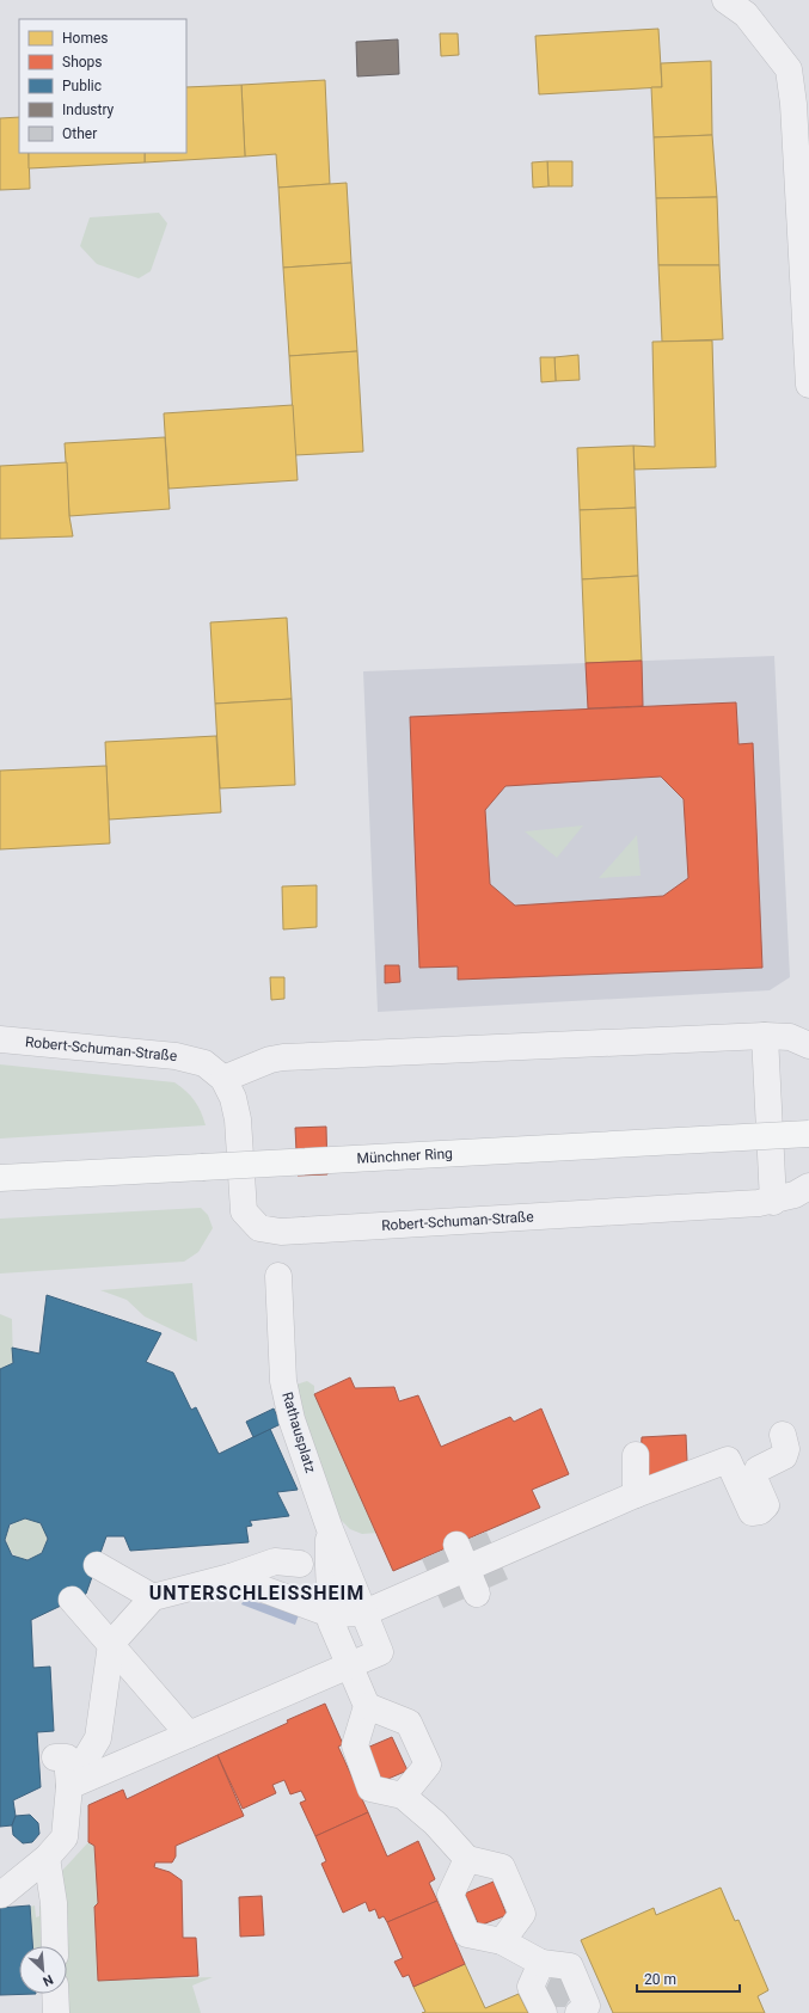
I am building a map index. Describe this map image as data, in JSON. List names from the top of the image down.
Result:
{
  "streets": {
    "main road": ["Münchner Ring"],
    "street": ["Robert-Schuman-Straße", "Rathausplatz"]
  },
  "districts": ["UNTERSCHLEISSHEIM"],
  "legend": [
    "Homes",
    "Shops",
    "Public",
    "Industry",
    "Other"
  ],
  "scale_bar": "20 m",
  "north": "bottom right"
}
